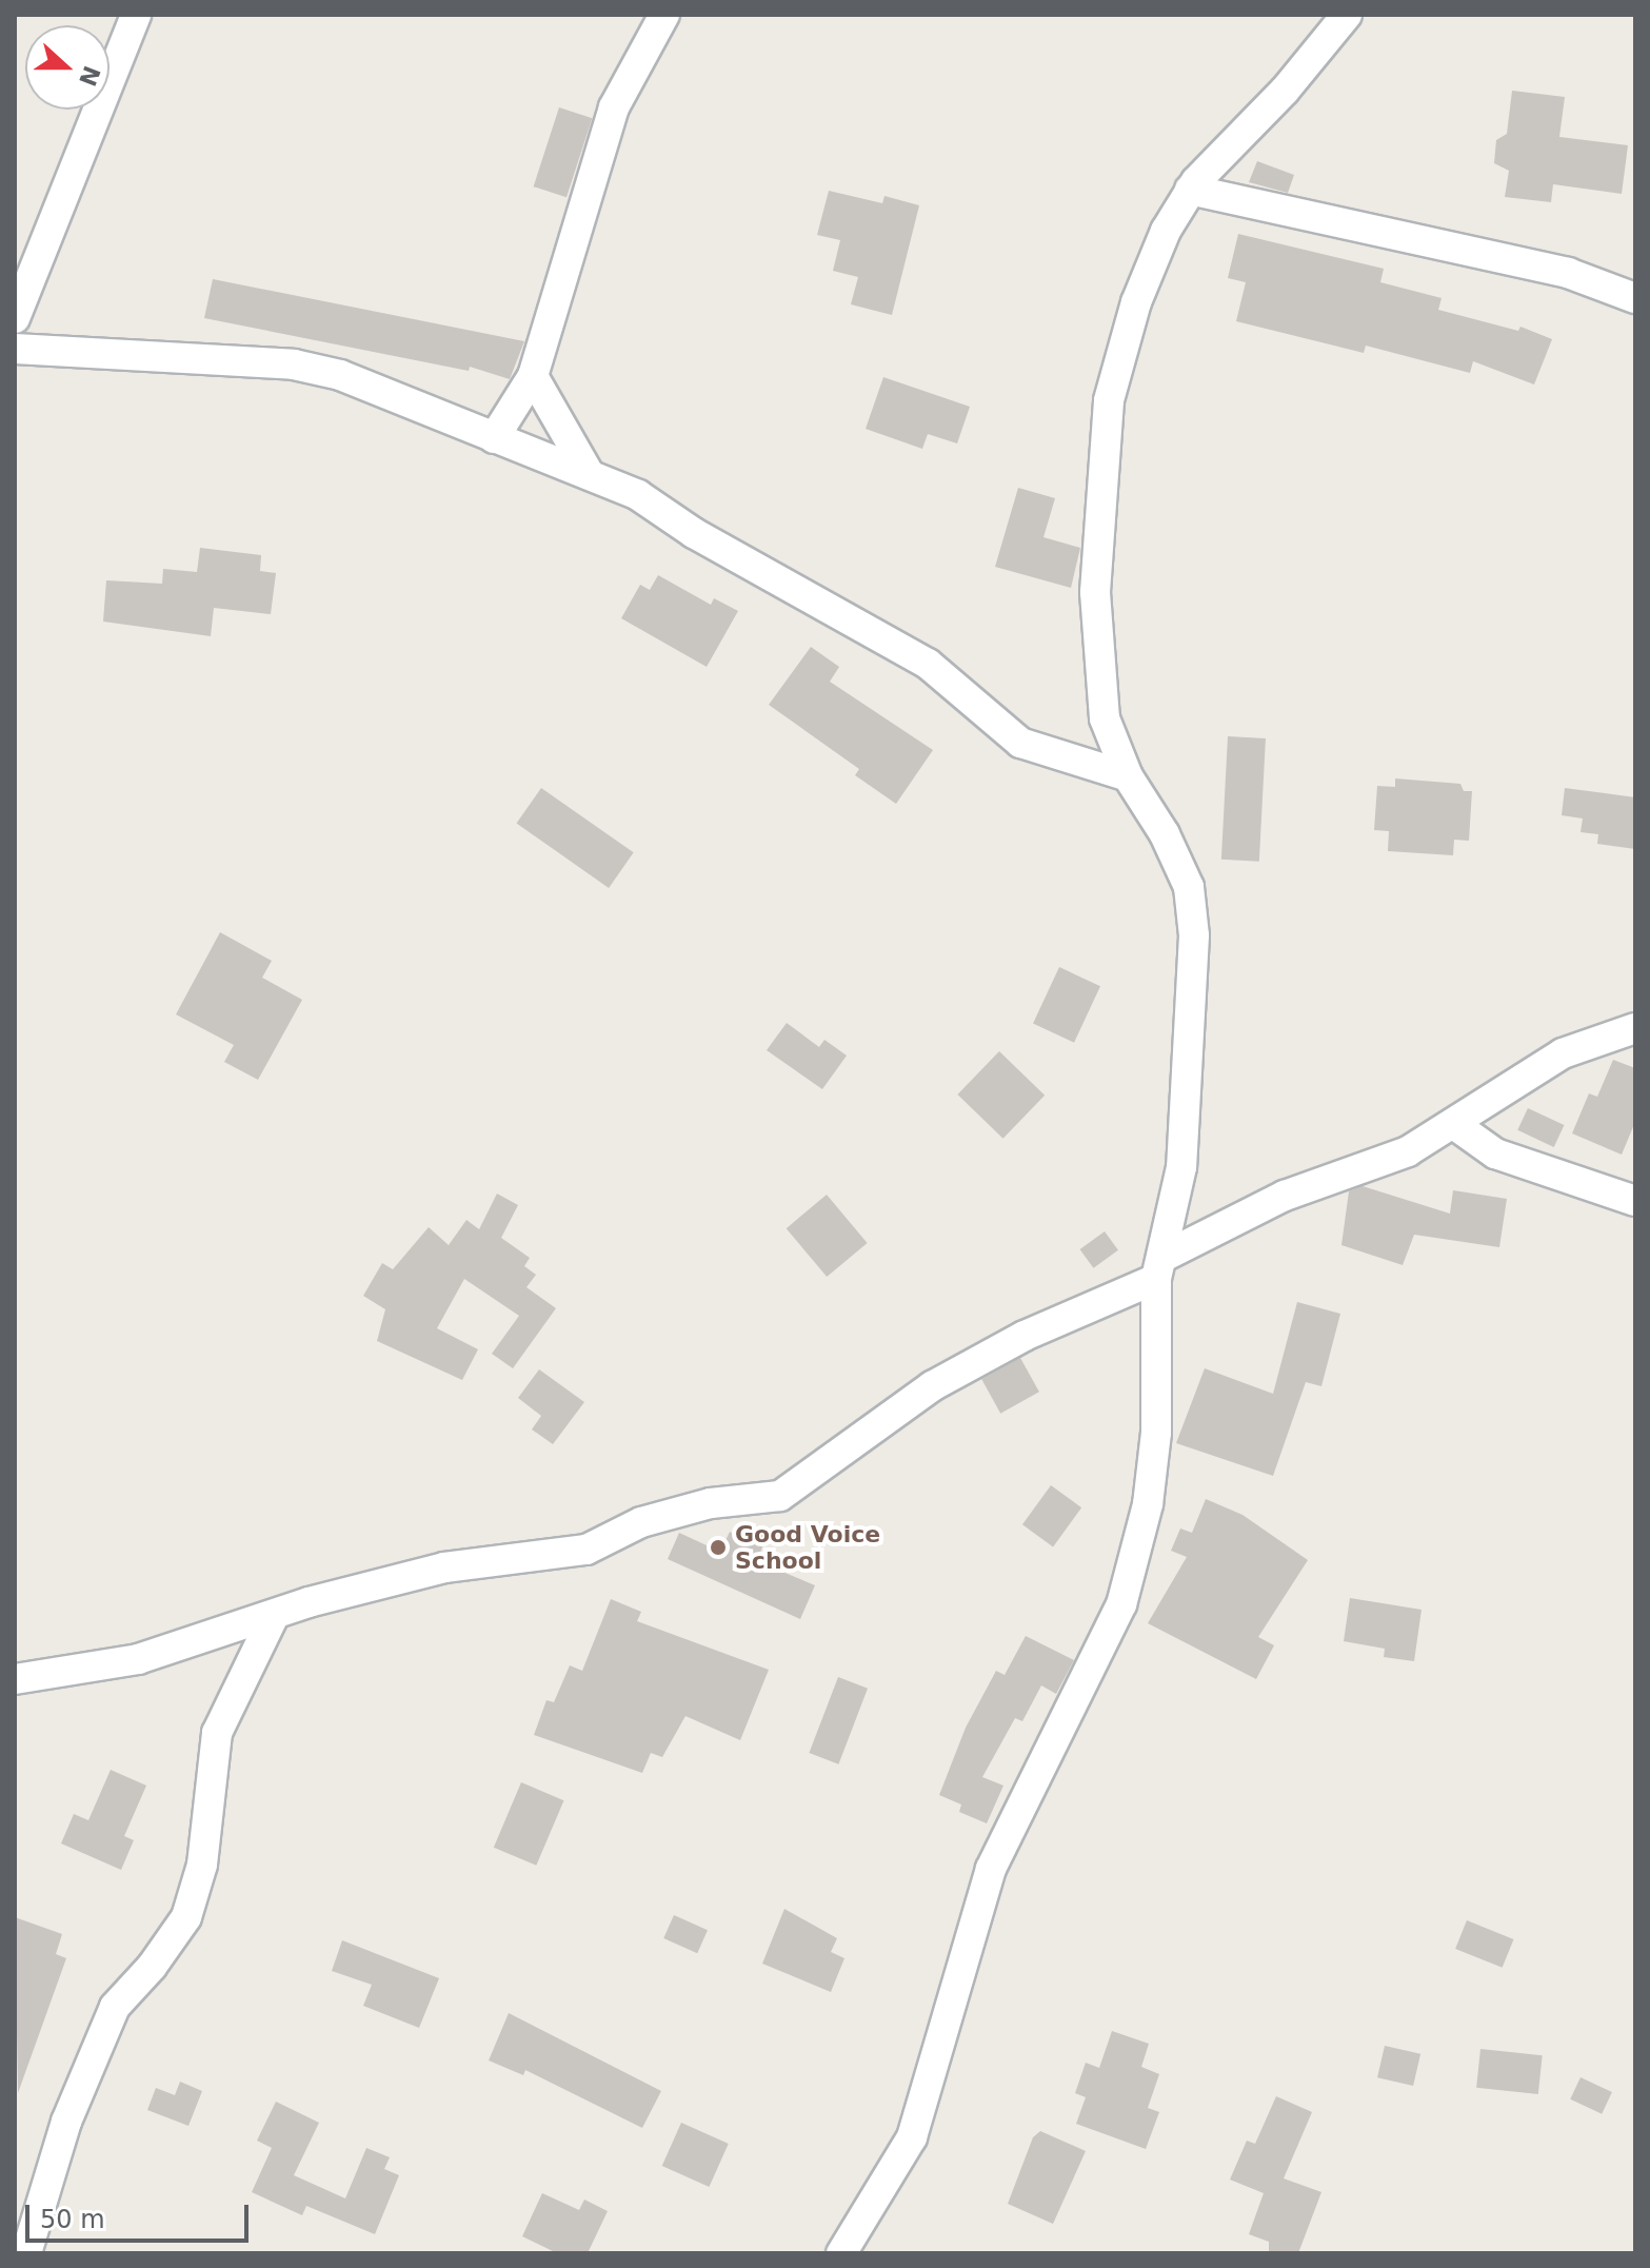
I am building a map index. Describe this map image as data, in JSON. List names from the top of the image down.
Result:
{
  "places": ["Good Voice School"],
  "scale_bar": "50 m",
  "north": "right"
}
